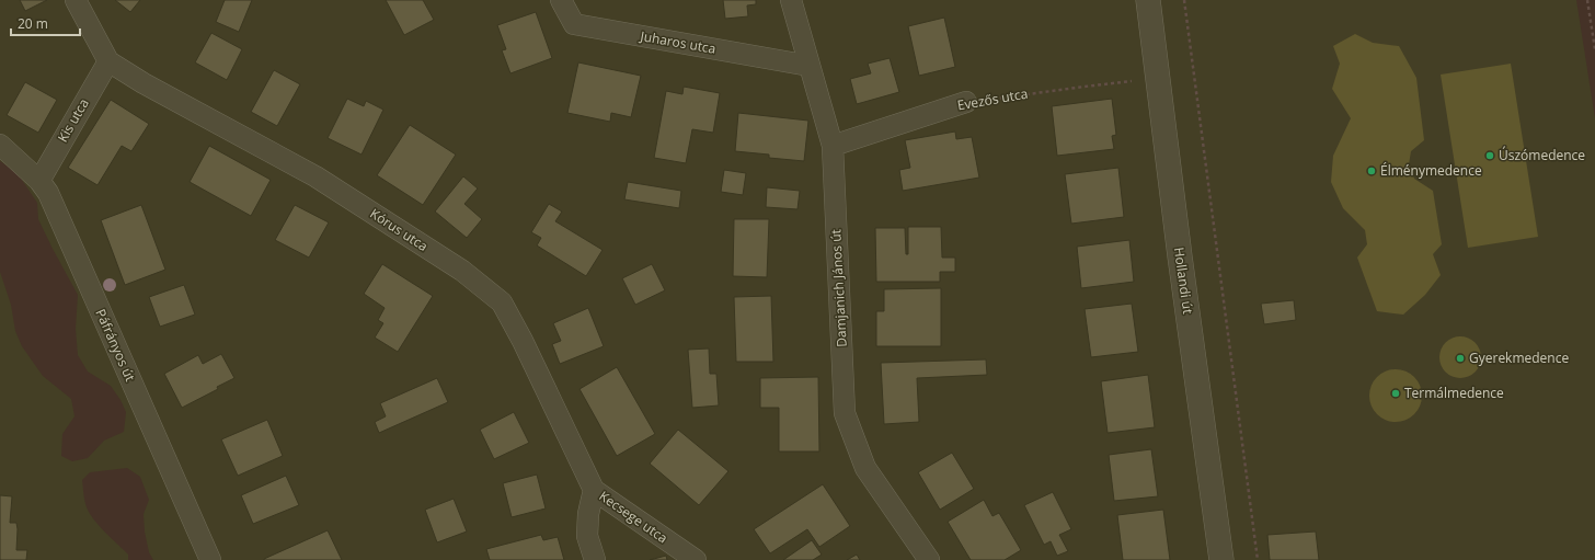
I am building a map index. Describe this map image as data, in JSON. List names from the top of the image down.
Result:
{
  "streets": {
    "street": [
      "Juharos utca",
      "Evezős utca",
      "Kis utca",
      "Kórus utca",
      "Hollandi út",
      "Damjanich János út",
      "Páfrányos út",
      "Kecsege utca"
    ]
  },
  "crossings": [
    ["Juharos utca", "Damjanich János út"],
    ["Evezős utca", "Damjanich János út"],
    ["Kis utca", "Kórus utca"],
    ["Kis utca", "Páfrányos út"],
    ["Kórus utca", "Kecsege utca"]
  ],
  "places": [
    "Úszómedence",
    "Élménymedence",
    "Gyerekmedence",
    "Termálmedence"
  ],
  "scale_bar": "20 m"
}
